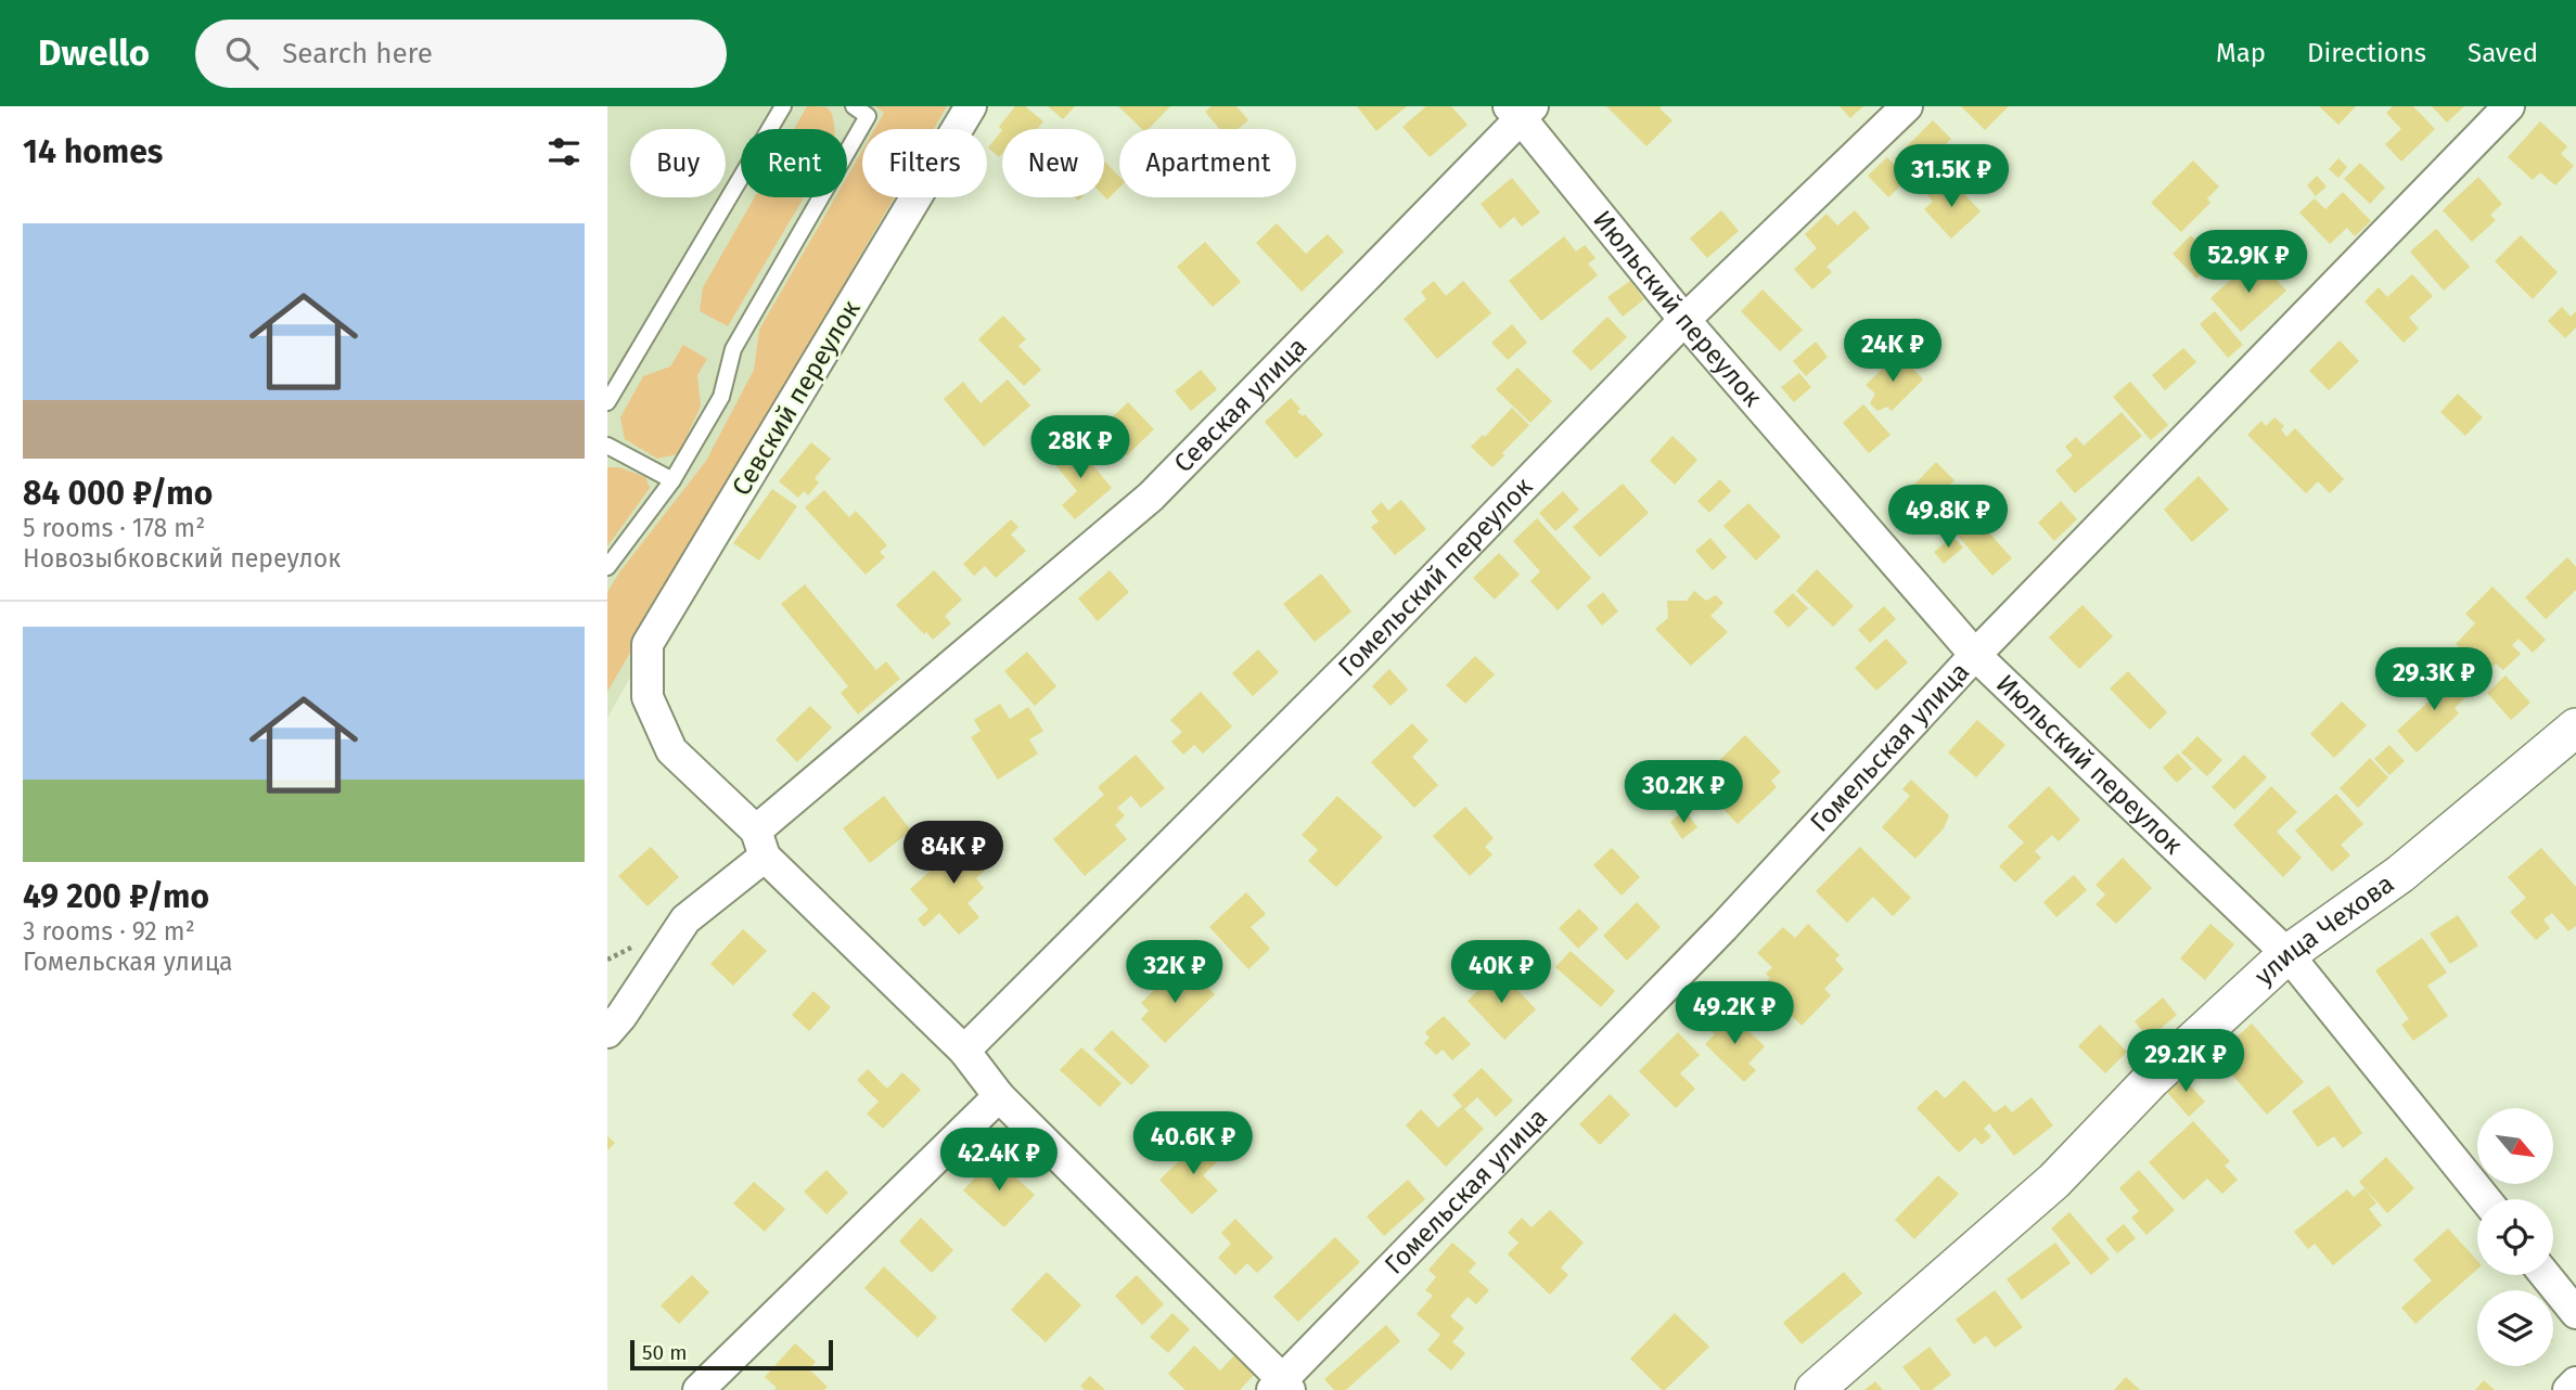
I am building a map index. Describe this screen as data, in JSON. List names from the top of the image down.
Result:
{
  "streets": {
    "street": [
      "Июльский переулок",
      "Севский переулок",
      "Севская улица",
      "Гомельский переулок",
      "Гомельская улица",
      "улица Чехова"
    ]
  },
  "crossings": [
    ["Июльский переулок", "Севская улица"],
    ["Июльский переулок", "Гомельский переулок"],
    ["Июльский переулок", "Гомельская улица"],
    ["Июльский переулок", "улица Чехова"],
    ["Севский переулок", "Севская улица"]
  ],
  "scale_bar": "50 m",
  "north": "bottom right",
  "page": {
    "header": "Dwello",
    "search": "Search here",
    "nav": ["Map", "Directions", "Saved"],
    "heading": "14 homes",
    "chip": [
      "Buy",
      "Rent",
      "Filters",
      "New",
      "Apartment"
    ],
    "price": [
      "31.5K ₽",
      "52.9K ₽",
      "24K ₽",
      "28K ₽",
      "49.8K ₽",
      "29.3K ₽",
      "30.2K ₽",
      "84K ₽",
      "32K ₽",
      "40K ₽",
      "49.2K ₽",
      "29.2K ₽",
      "40.6K ₽",
      "42.4K ₽"
    ],
    "list": [
      {
        "name": "84 000 ₽/mo",
        "note": "5 rooms · 178 m² · Новозыбковский переулок"
      },
      {
        "name": "49 200 ₽/mo",
        "note": "3 rooms · 92 m² · Гомельская улица"
      }
    ],
    "scale": "50 m"
  }
}
